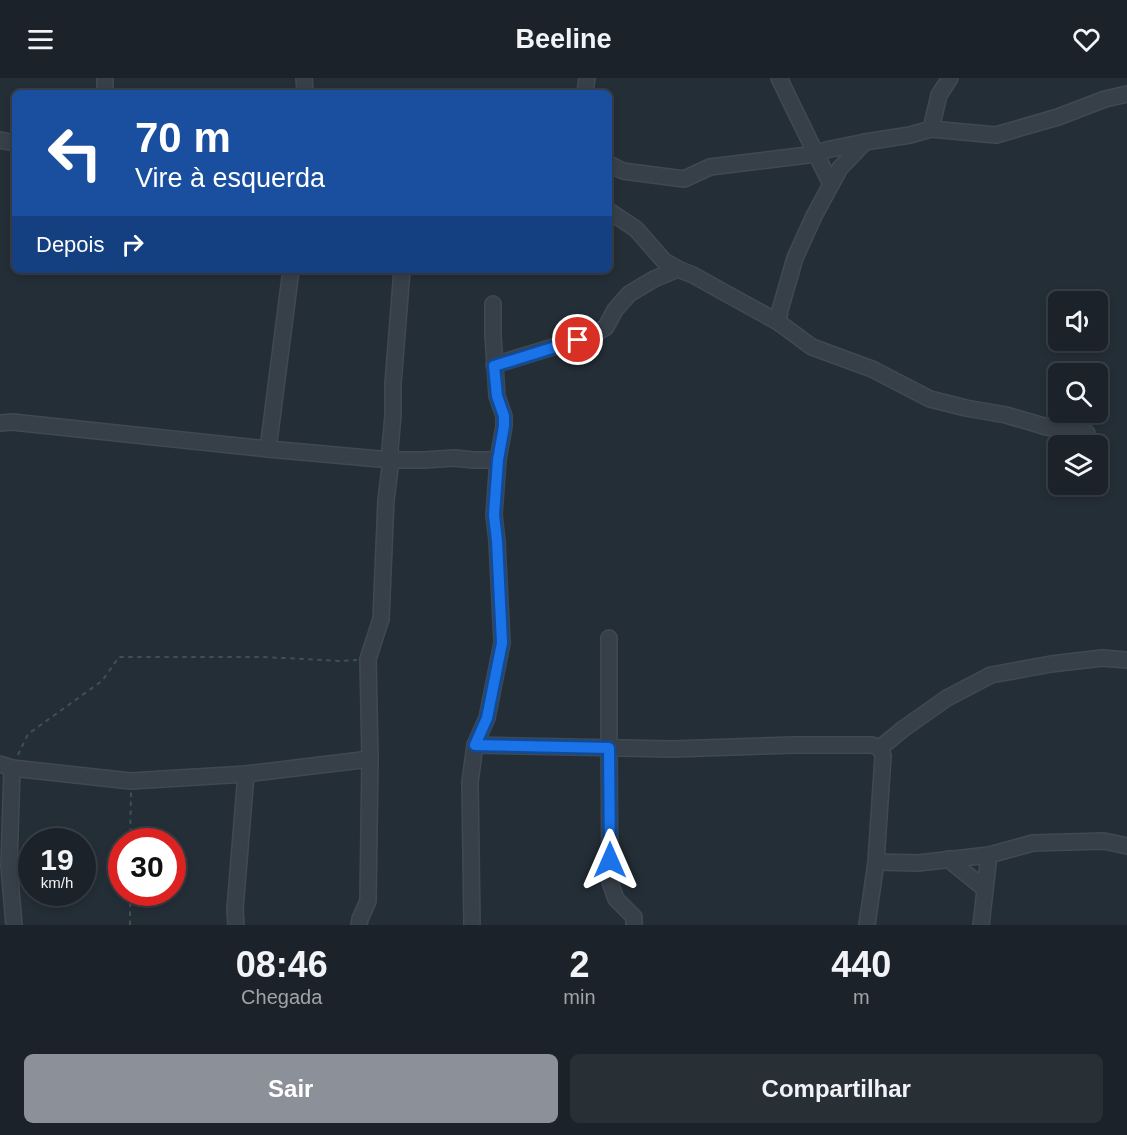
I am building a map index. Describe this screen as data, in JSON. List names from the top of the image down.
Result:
{
  "page": {
    "header": "Beeline",
    "turn": ["70 m", "Vire à esquerda"],
    "then": "Depois",
    "speed": "19 km/h",
    "limit": "30",
    "eta": [
      "08:46",
      "Chegada",
      "2",
      "min",
      "440",
      "m"
    ],
    "buttons": ["Sair", "Compartilhar"]
  }
}
